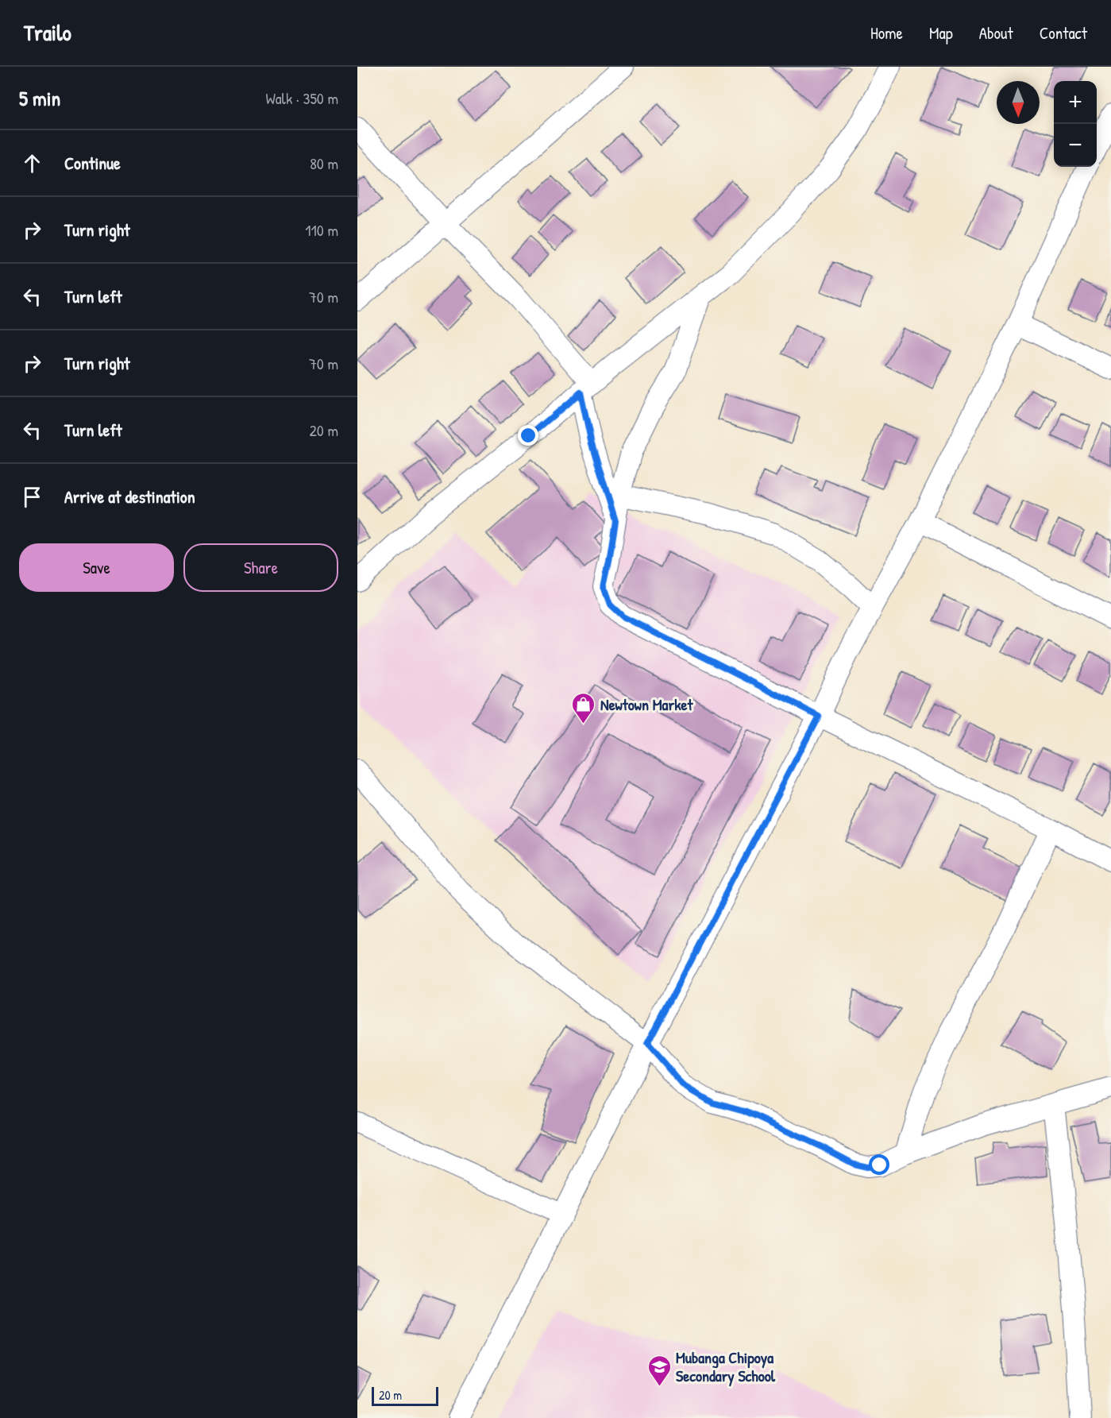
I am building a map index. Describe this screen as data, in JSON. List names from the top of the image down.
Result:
{
  "places": {
    "shop": ["Newtown Market"],
    "school or university": ["Mubanga Chipoya Secondary School"]
  },
  "scale_bar": "20 m",
  "north": "bottom",
  "page": {
    "header": "Trailo",
    "nav": [
      "Home",
      "Map",
      "About",
      "Contact"
    ],
    "heading": ["5 min", "Walk · 350 m"],
    "map_buttons": ["+", "−"],
    "list": [
      ["Continue", "80 m"],
      ["Turn right", "110 m"],
      ["Turn left", "70 m"],
      ["Turn right", "70 m"],
      ["Turn left", "20 m"],
      "Arrive at destination"
    ],
    "buttons": ["Save", "Share"],
    "scale": "20 m"
  }
}
